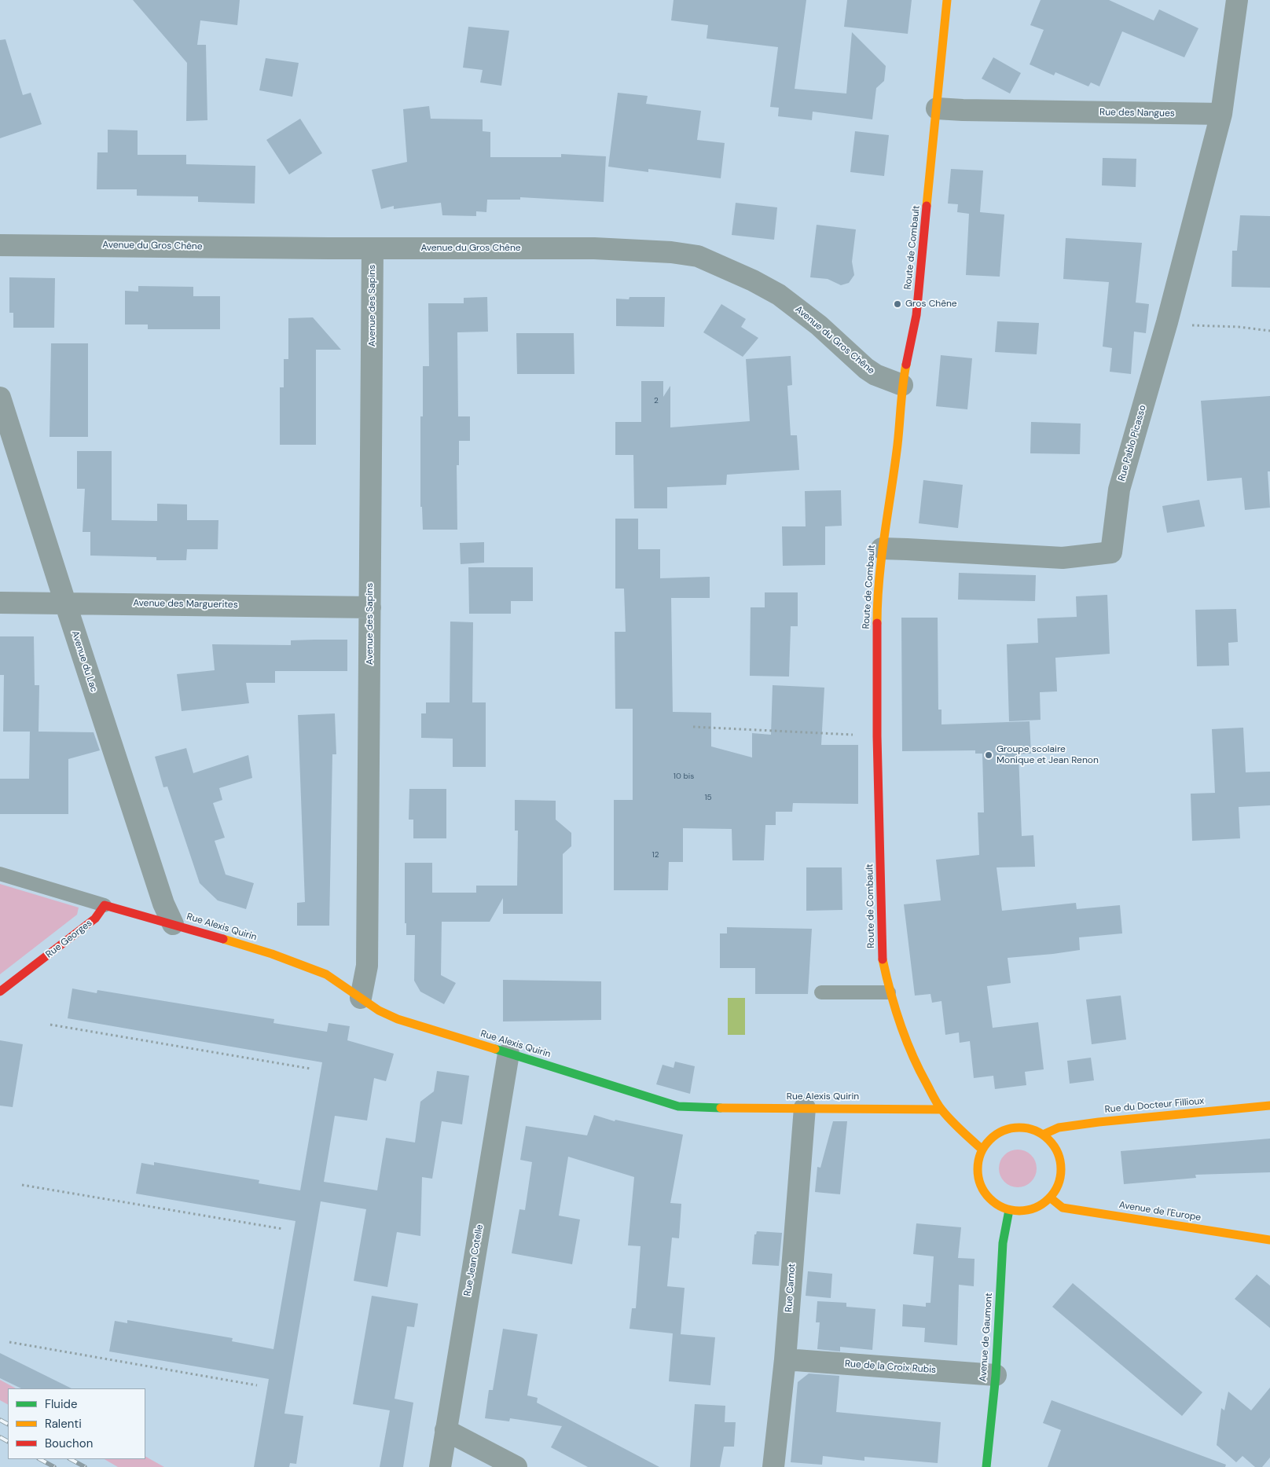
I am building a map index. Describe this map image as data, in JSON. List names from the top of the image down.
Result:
{
  "streets": {
    "street": [
      "Rue des Nangues",
      "Avenue du Gros Chêne",
      "Route de Combault",
      "Avenue des Sapins",
      "Rue Pablo Picasso",
      "Avenue des Marguerites",
      "Avenue du Lac",
      "Rue Alexis Quirin",
      "Rue Georges",
      "Rue du Docteur Fillioux",
      "Avenue de l'Europe",
      "Rue Jean Cotelle",
      "Rue Carnot",
      "Avenue de Gaumont",
      "Rue de la Croix Rubis"
    ]
  },
  "crossings": [
    ["Rue des Nangues", "Route de Combault"],
    ["Rue des Nangues", "Rue Pablo Picasso"],
    ["Avenue du Gros Chêne", "Route de Combault"],
    ["Avenue du Gros Chêne", "Avenue des Sapins"],
    ["Route de Combault", "Rue Pablo Picasso"],
    ["Route de Combault", "Rue Alexis Quirin"],
    ["Route de Combault", "Rue du Docteur Fillioux"],
    ["Route de Combault", "Avenue de l'Europe"],
    ["Route de Combault", "Avenue de Gaumont"],
    ["Avenue des Sapins", "Avenue des Marguerites"],
    ["Avenue des Sapins", "Rue Alexis Quirin"],
    ["Avenue des Marguerites", "Avenue du Lac"],
    ["Avenue du Lac", "Rue Alexis Quirin"],
    ["Rue Alexis Quirin", "Rue Georges"],
    ["Rue Alexis Quirin", "Rue Jean Cotelle"],
    ["Rue Alexis Quirin", "Rue Carnot"],
    ["Rue du Docteur Fillioux", "Avenue de l'Europe"],
    ["Rue du Docteur Fillioux", "Avenue de Gaumont"],
    ["Avenue de l'Europe", "Avenue de Gaumont"],
    ["Rue Carnot", "Rue de la Croix Rubis"],
    ["Avenue de Gaumont", "Rue de la Croix Rubis"]
  ],
  "places": ["Gros Chêne", "Groupe scolaire Monique et Jean Renon"],
  "house_numbers": [
    "2",
    "10 bis",
    "15",
    "12"
  ],
  "legend": ["Fluide", "Ralenti", "Bouchon"]
}
